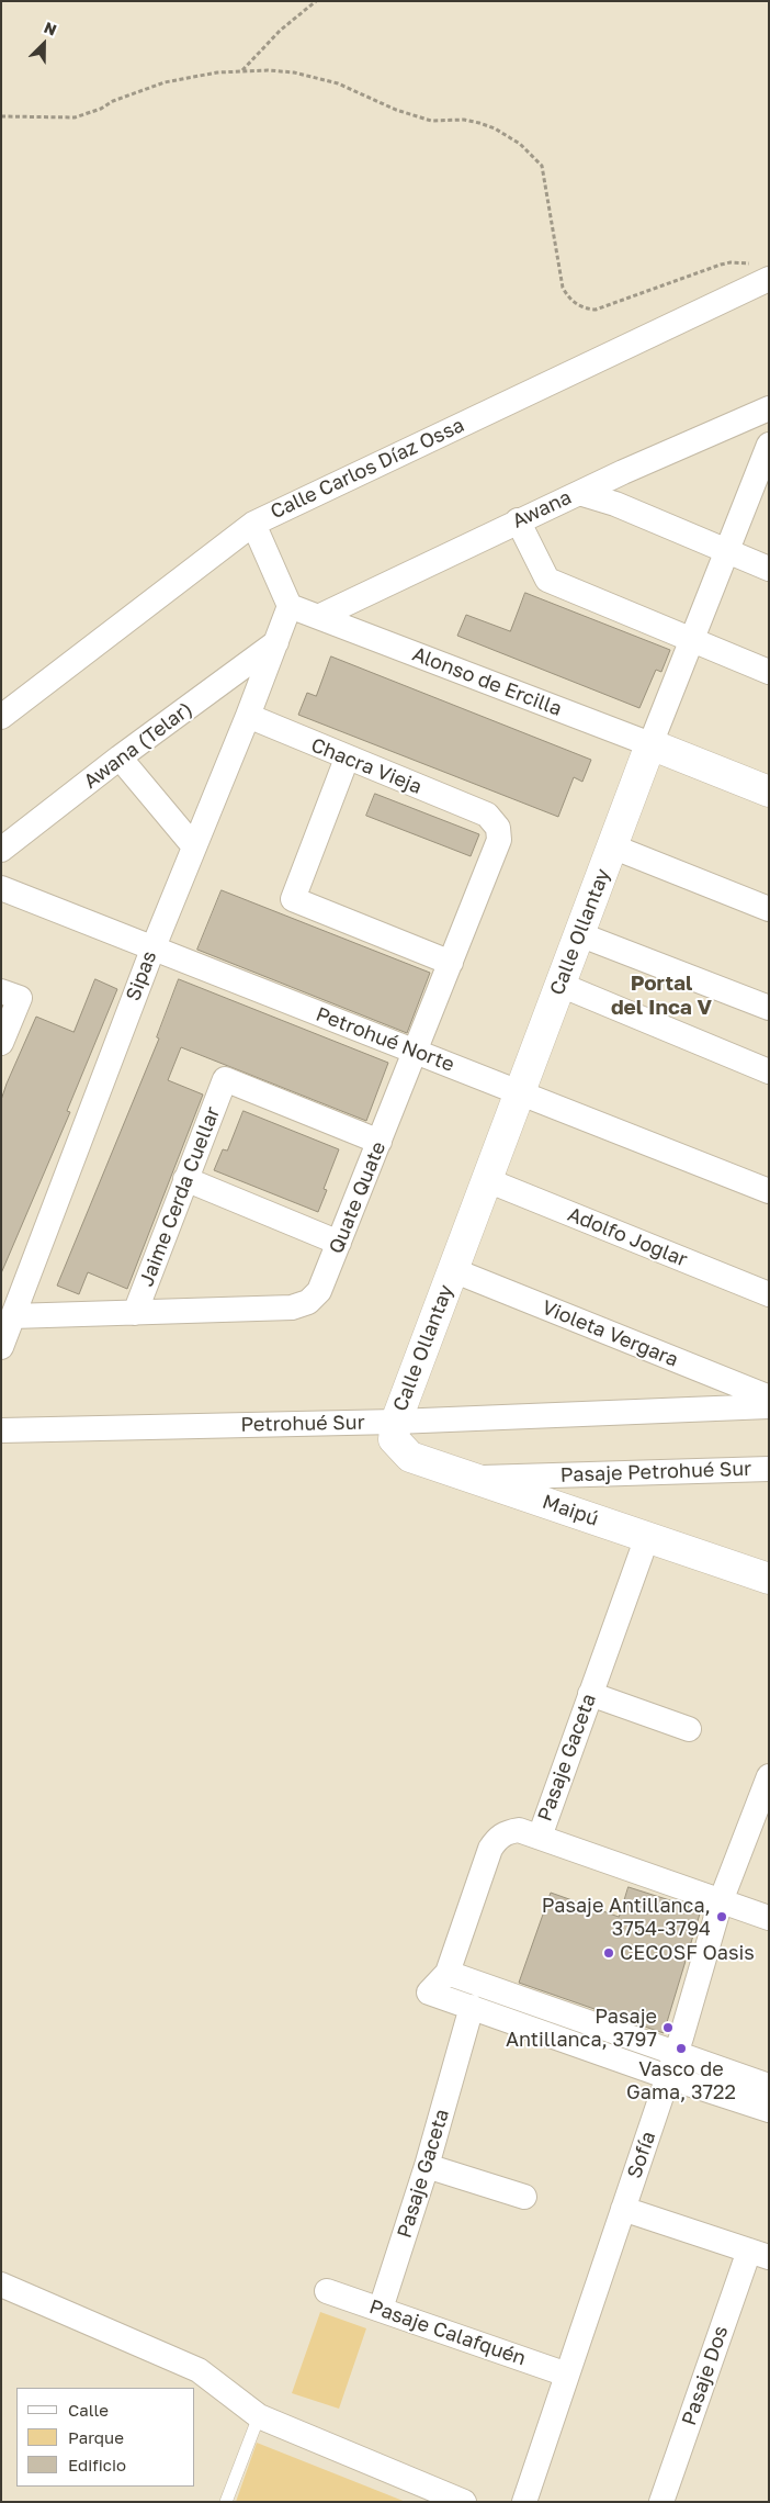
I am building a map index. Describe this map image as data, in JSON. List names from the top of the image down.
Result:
{
  "streets": {
    "street": [
      "Calle Carlos Díaz Ossa",
      "Awana",
      "Alonso de Ercilla",
      "Awana (Telar)",
      "Chacra Vieja",
      "Calle Ollantay",
      "Sipas",
      "Petrohué Norte",
      "Jaime Cerda Cuellar",
      "Quate Quate",
      "Adolfo Joglar",
      "Violeta Vergara",
      "Petrohué Sur",
      "Pasaje Petrohué Sur",
      "Maipú",
      "Pasaje Gaceta",
      "Sofía",
      "Pasaje Calafquén",
      "Pasaje Dos"
    ]
  },
  "crossings": [
    ["Awana", "Alonso de Ercilla"],
    ["Alonso de Ercilla", "Calle Ollantay"],
    ["Alonso de Ercilla", "Sipas"],
    ["Awana (Telar)", "Sipas"],
    ["Chacra Vieja", "Sipas"],
    ["Chacra Vieja", "Quate Quate"],
    ["Calle Ollantay", "Petrohué Norte"],
    ["Calle Ollantay", "Adolfo Joglar"],
    ["Calle Ollantay", "Violeta Vergara"],
    ["Calle Ollantay", "Petrohué Sur"],
    ["Calle Ollantay", "Maipú"],
    ["Sipas", "Petrohué Norte"],
    ["Sipas", "Quate Quate"],
    ["Petrohué Norte", "Quate Quate"],
    ["Jaime Cerda Cuellar", "Quate Quate"],
    ["Violeta Vergara", "Petrohué Sur"],
    ["Petrohué Sur", "Maipú"],
    ["Pasaje Petrohué Sur", "Maipú"],
    ["Maipú", "Pasaje Gaceta"],
    ["Pasaje Gaceta", "Pasaje Calafquén"],
    ["Sofía", "Pasaje Calafquén"]
  ],
  "districts": ["Portal del Inca V"],
  "places": [
    "Pasaje Antillanca, 3754-3794",
    "CECOSF Oasis",
    "Pasaje Antillanca, 3797",
    "Vasco de Gama, 3722"
  ],
  "legend": ["Calle", "Parque", "Edificio"],
  "north": "top right"
}
